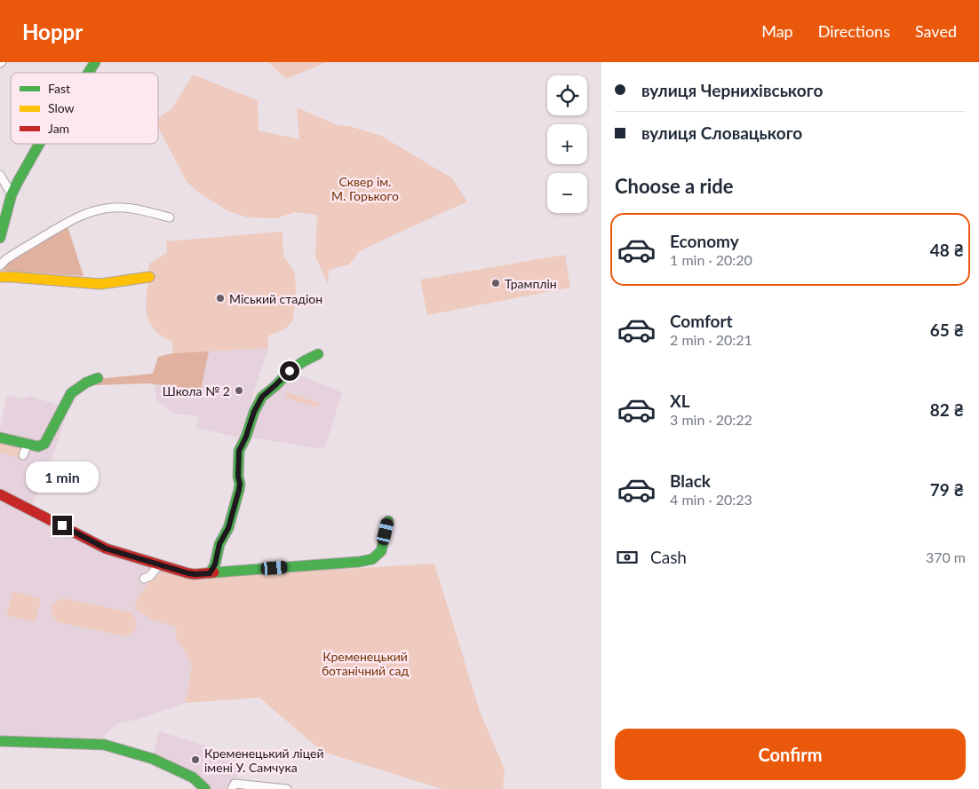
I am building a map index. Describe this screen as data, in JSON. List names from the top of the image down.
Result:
{
  "parks": ["Сквер ім. М. Горького", "Кременецький ботанічний сад"],
  "places": [
    "Трамплін",
    "Міський стадіон",
    "Школа № 2",
    "Кременецький ліцей імені У. Самчука"
  ],
  "legend": ["Fast", "Slow", "Jam"],
  "page": {
    "header": "Hoppr",
    "nav": ["Map", "Directions", "Saved"],
    "banner": ["вулиця Чернихівського", "вулиця Словацького"],
    "map_buttons": ["+", "−"],
    "heading": "Choose a ride",
    "list": [
      {
        "name": "Economy",
        "note": "1 min · 20:20",
        "value": "48 ₴"
      },
      {
        "name": "Comfort",
        "note": "2 min · 20:21",
        "value": "65 ₴"
      },
      {
        "name": "XL",
        "note": "3 min · 20:22",
        "value": "82 ₴"
      },
      {
        "name": "Black",
        "note": "4 min · 20:23",
        "value": "79 ₴"
      }
    ],
    "bubble": "1 min",
    "pay": ["Cash", "370 m"],
    "buttons": "Confirm"
  }
}
